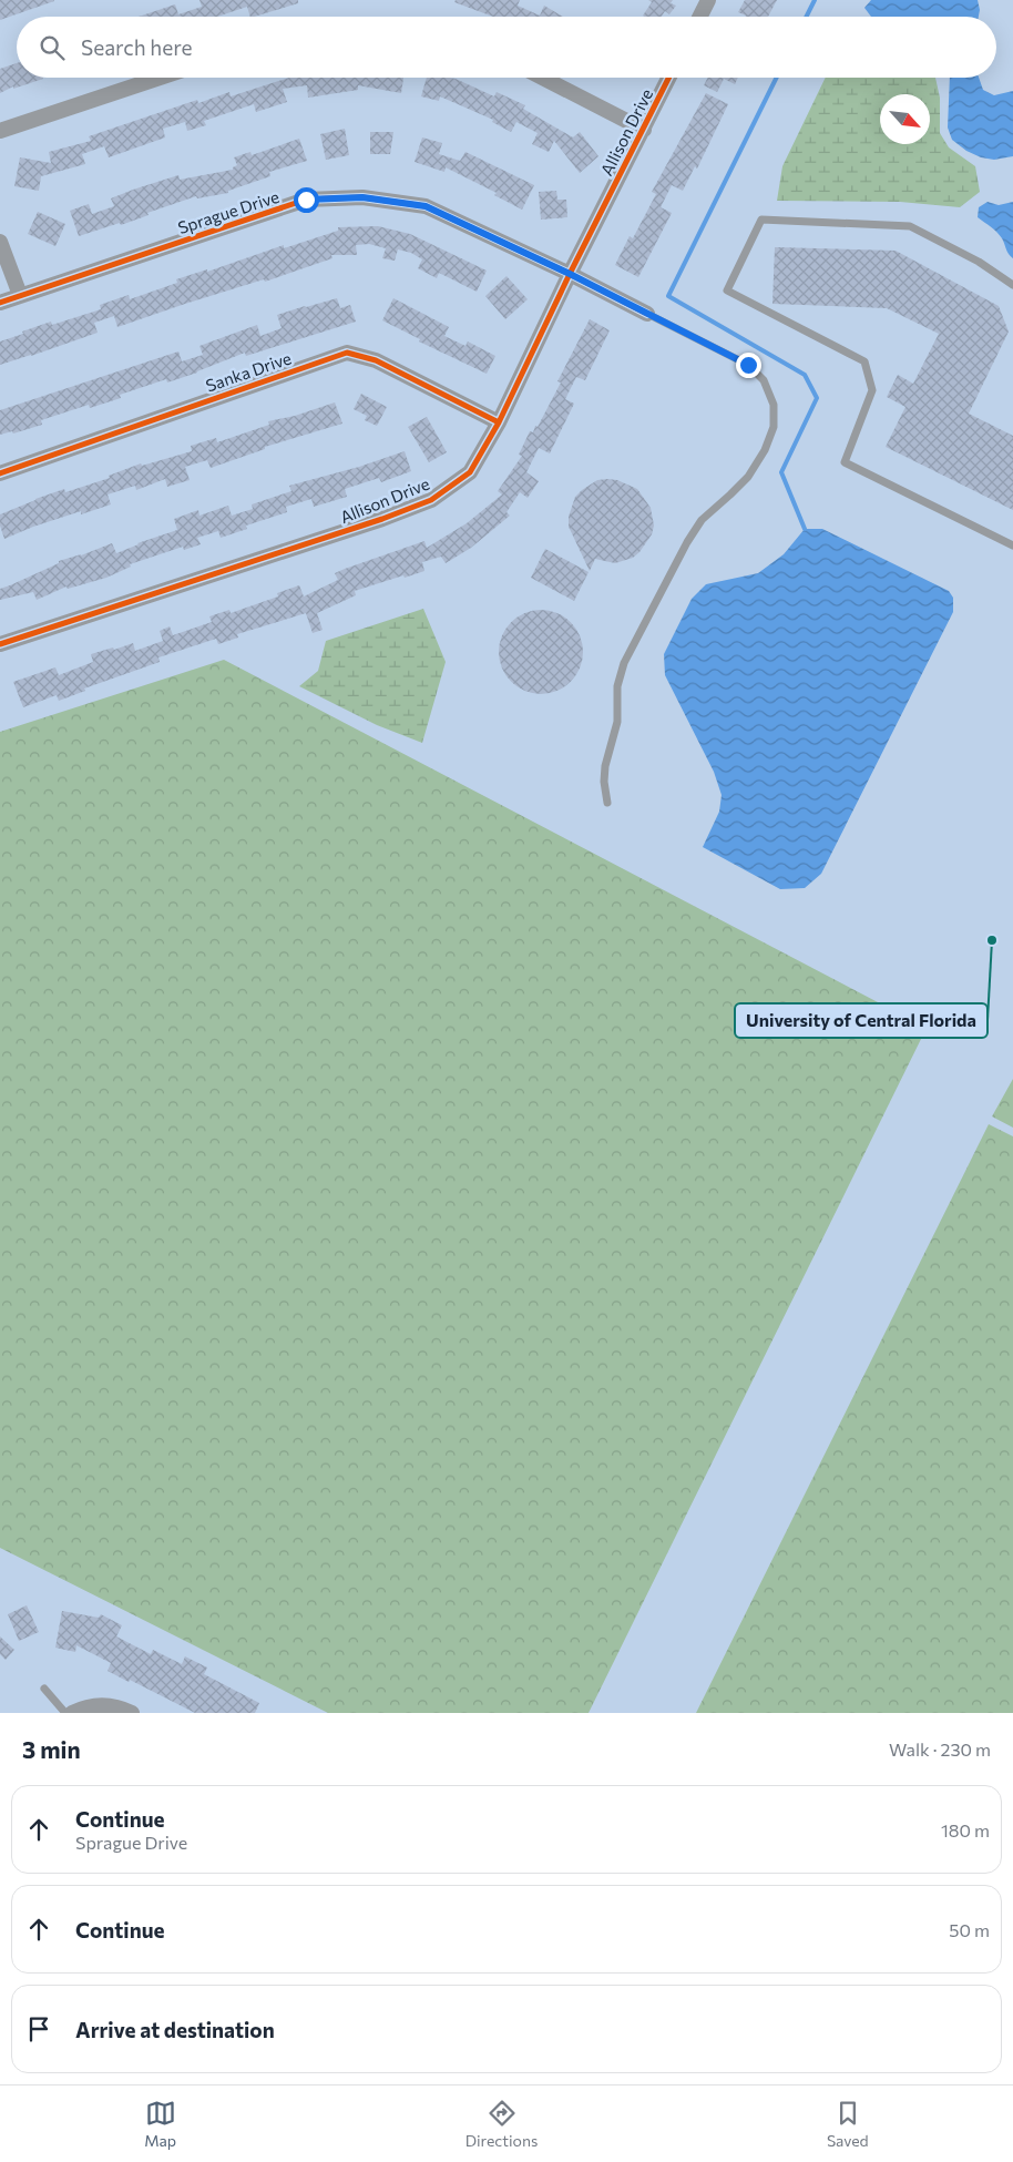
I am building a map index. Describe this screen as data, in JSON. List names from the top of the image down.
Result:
{
  "streets": {
    "street": ["Allison Drive", "Sprague Drive", "Sanka Drive"]
  },
  "crossings": [
    ["Allison Drive", "Sprague Drive"],
    ["Allison Drive", "Sanka Drive"]
  ],
  "places": ["University of Central Florida"],
  "north": "bottom right",
  "page": {
    "search": "Search here",
    "heading": ["3 min", "Walk · 230 m"],
    "list": [
      ["Continue", "Sprague Drive", "180 m"],
      ["Continue", "50 m"],
      "Arrive at destination"
    ],
    "nav": ["Map", "Directions", "Saved"]
  }
}
